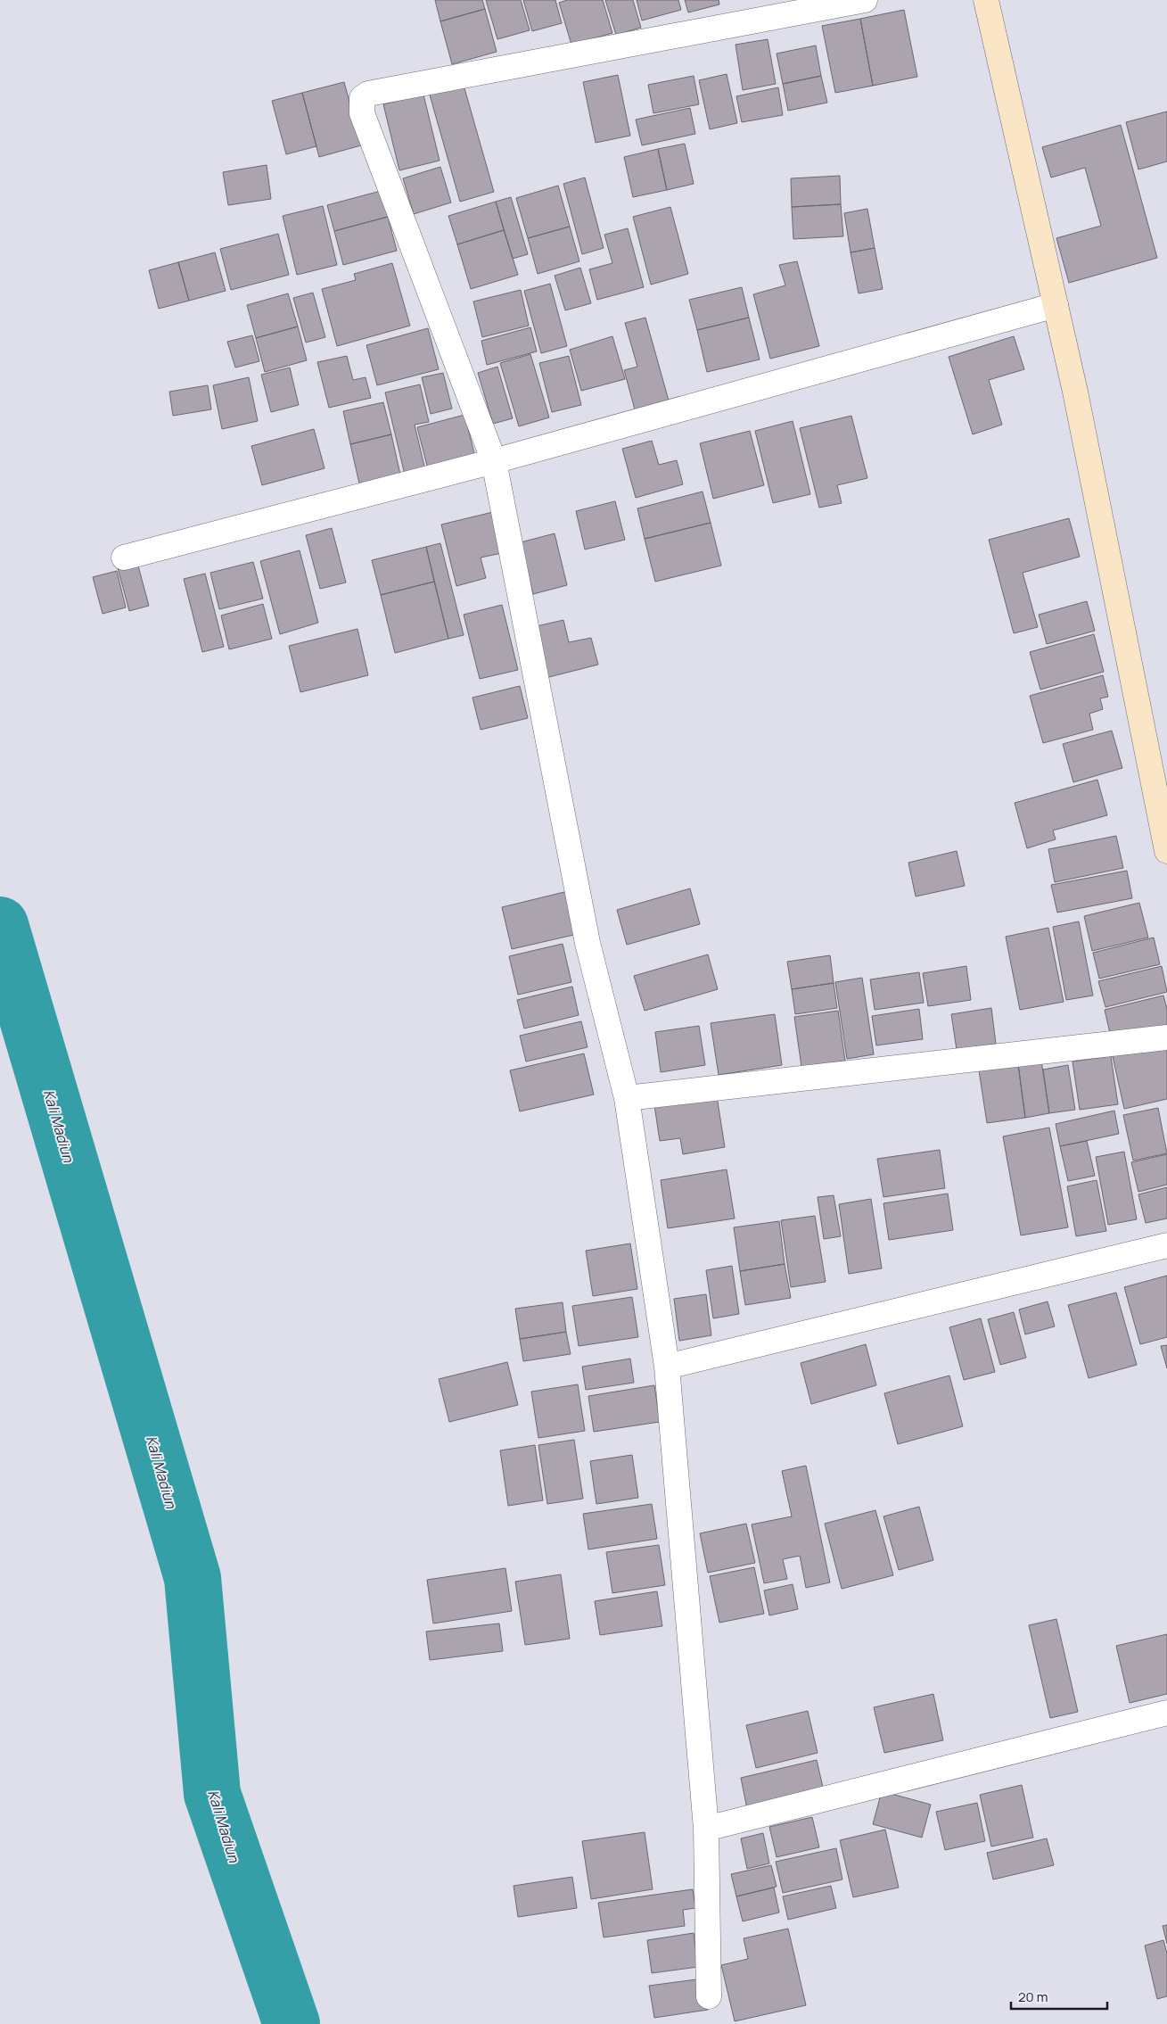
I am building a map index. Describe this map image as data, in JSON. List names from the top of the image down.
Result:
{
  "water": ["Kali Madiun"],
  "scale_bar": "20 m"
}
